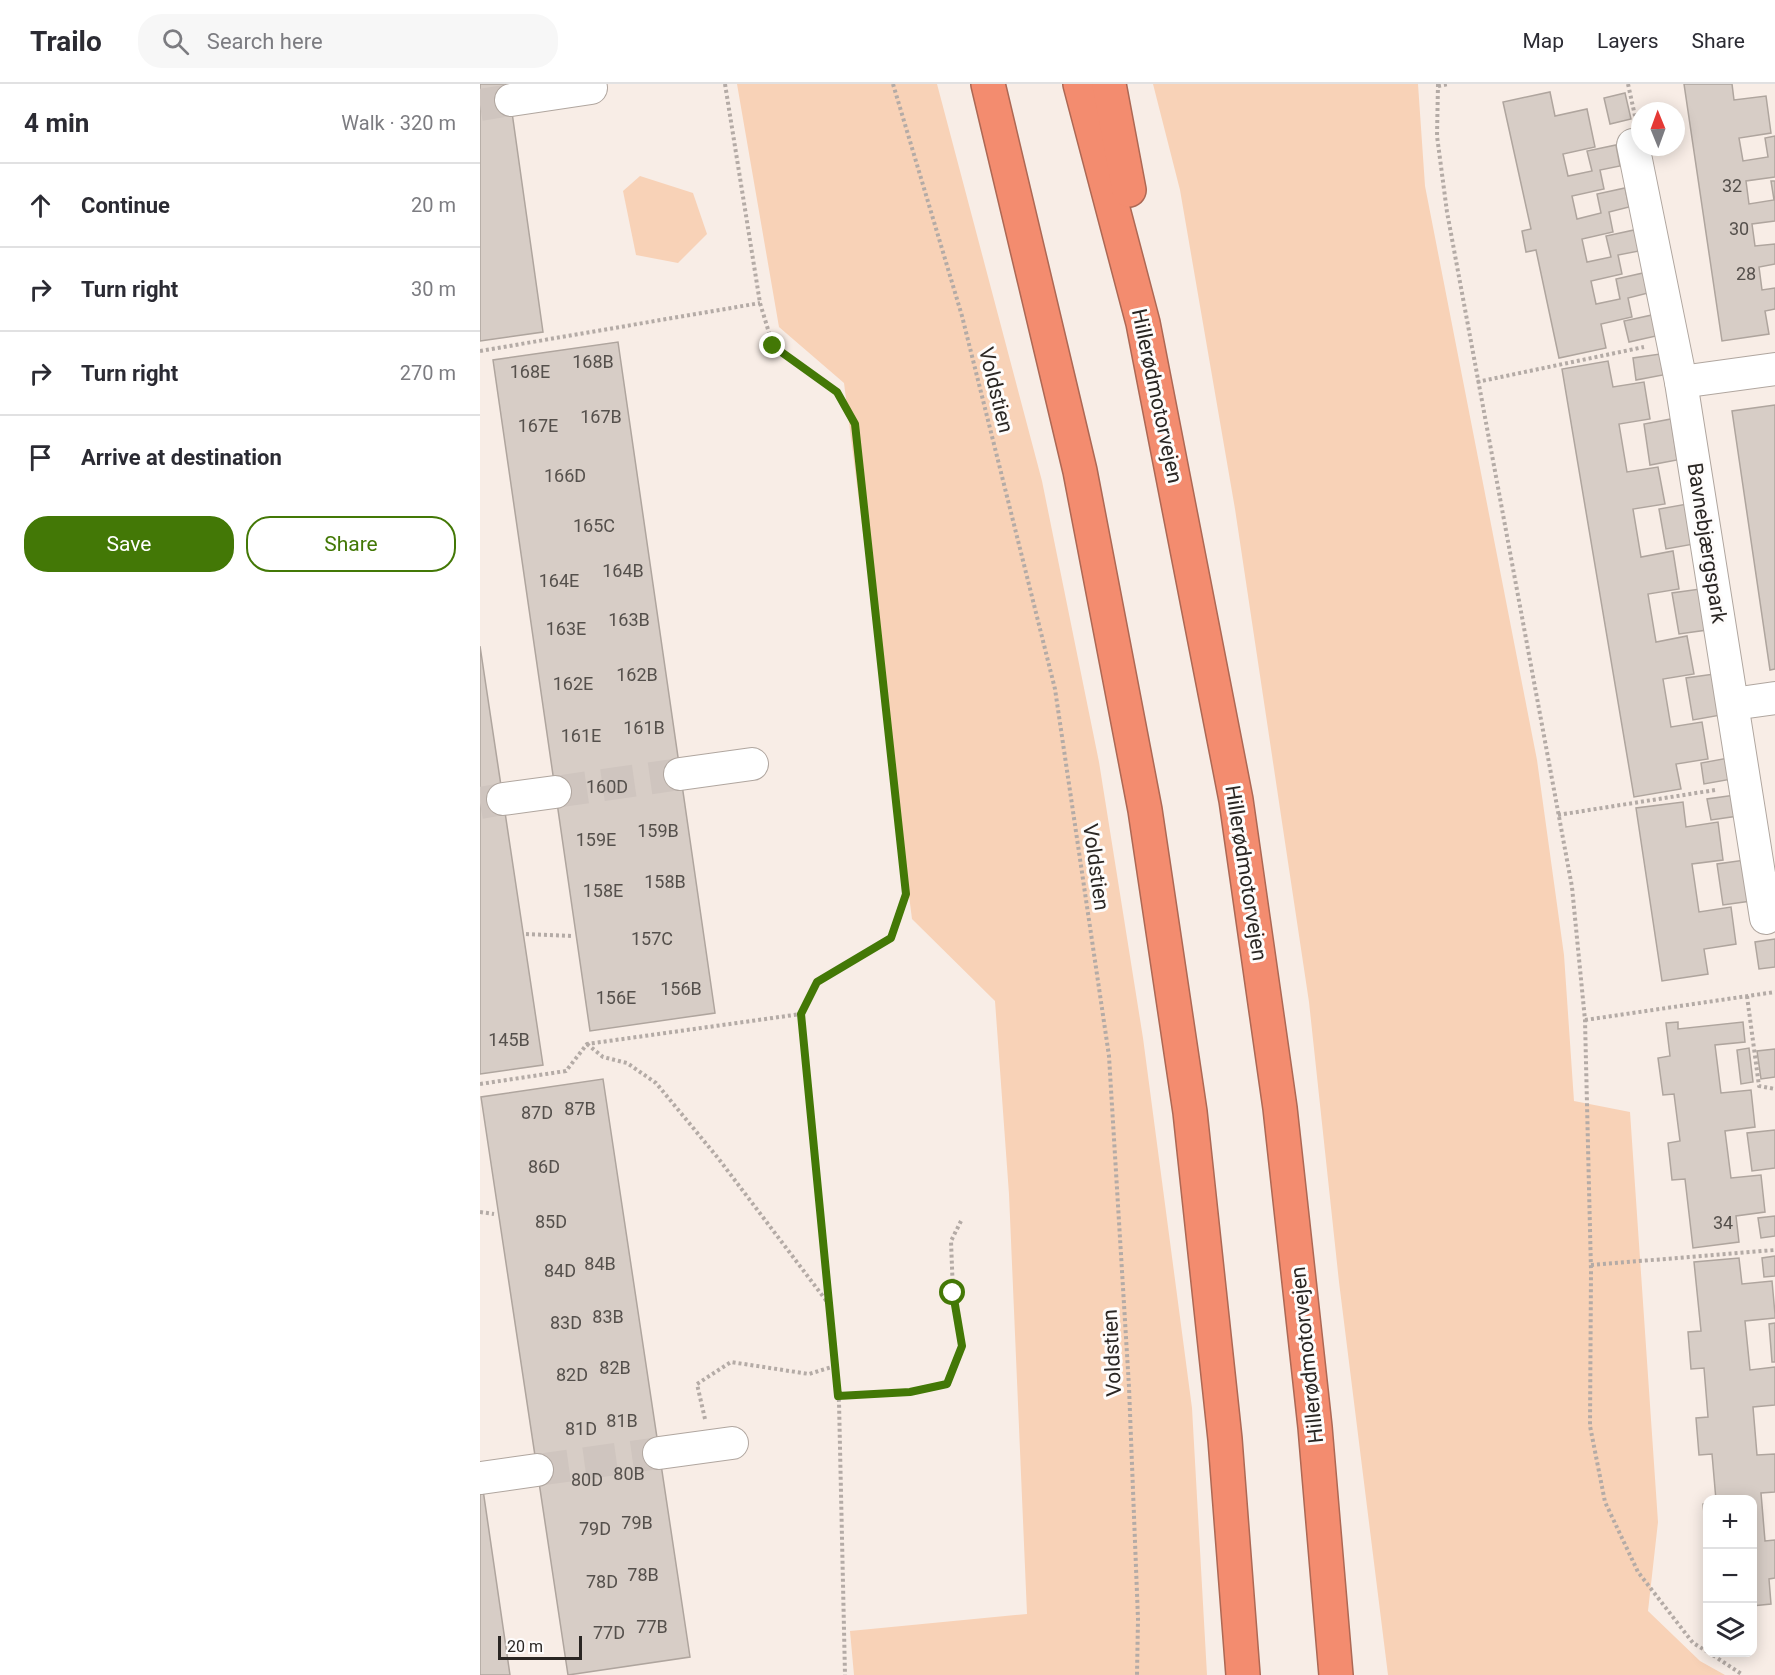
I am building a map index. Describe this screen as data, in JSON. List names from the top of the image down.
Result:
{
  "streets": {
    "highway": ["Hillerødmotorvejen"],
    "street": ["Bavnebjærgspark"],
    "path": ["Voldstien"]
  },
  "house_numbers": [
    "32",
    "30",
    "28",
    "168B",
    "168E",
    "167B",
    "167E",
    "166D",
    "165C",
    "164B",
    "164E",
    "163B",
    "163E",
    "162B",
    "162E",
    "161B",
    "161E",
    "160D",
    "159B",
    "159E",
    "158B",
    "158E",
    "157C",
    "156B",
    "156E",
    "145B",
    "87B",
    "87D",
    "86D",
    "85D",
    "34",
    "84B",
    "84D",
    "83B",
    "83D",
    "82B",
    "82D",
    "81B",
    "81D",
    "80B",
    "80D",
    "79B",
    "79D",
    "78B",
    "78D",
    "77B",
    "77D"
  ],
  "scale_bar": "20 m",
  "north": "top",
  "page": {
    "header": "Trailo",
    "search": "Search here",
    "nav": ["Map", "Layers", "Share"],
    "heading": ["4 min", "Walk · 320 m"],
    "list": [
      ["Continue", "20 m"],
      ["Turn right", "30 m"],
      ["Turn right", "270 m"],
      "Arrive at destination"
    ],
    "buttons": ["Save", "Share"],
    "map_buttons": ["+", "−"],
    "scale": "20 m"
  }
}
